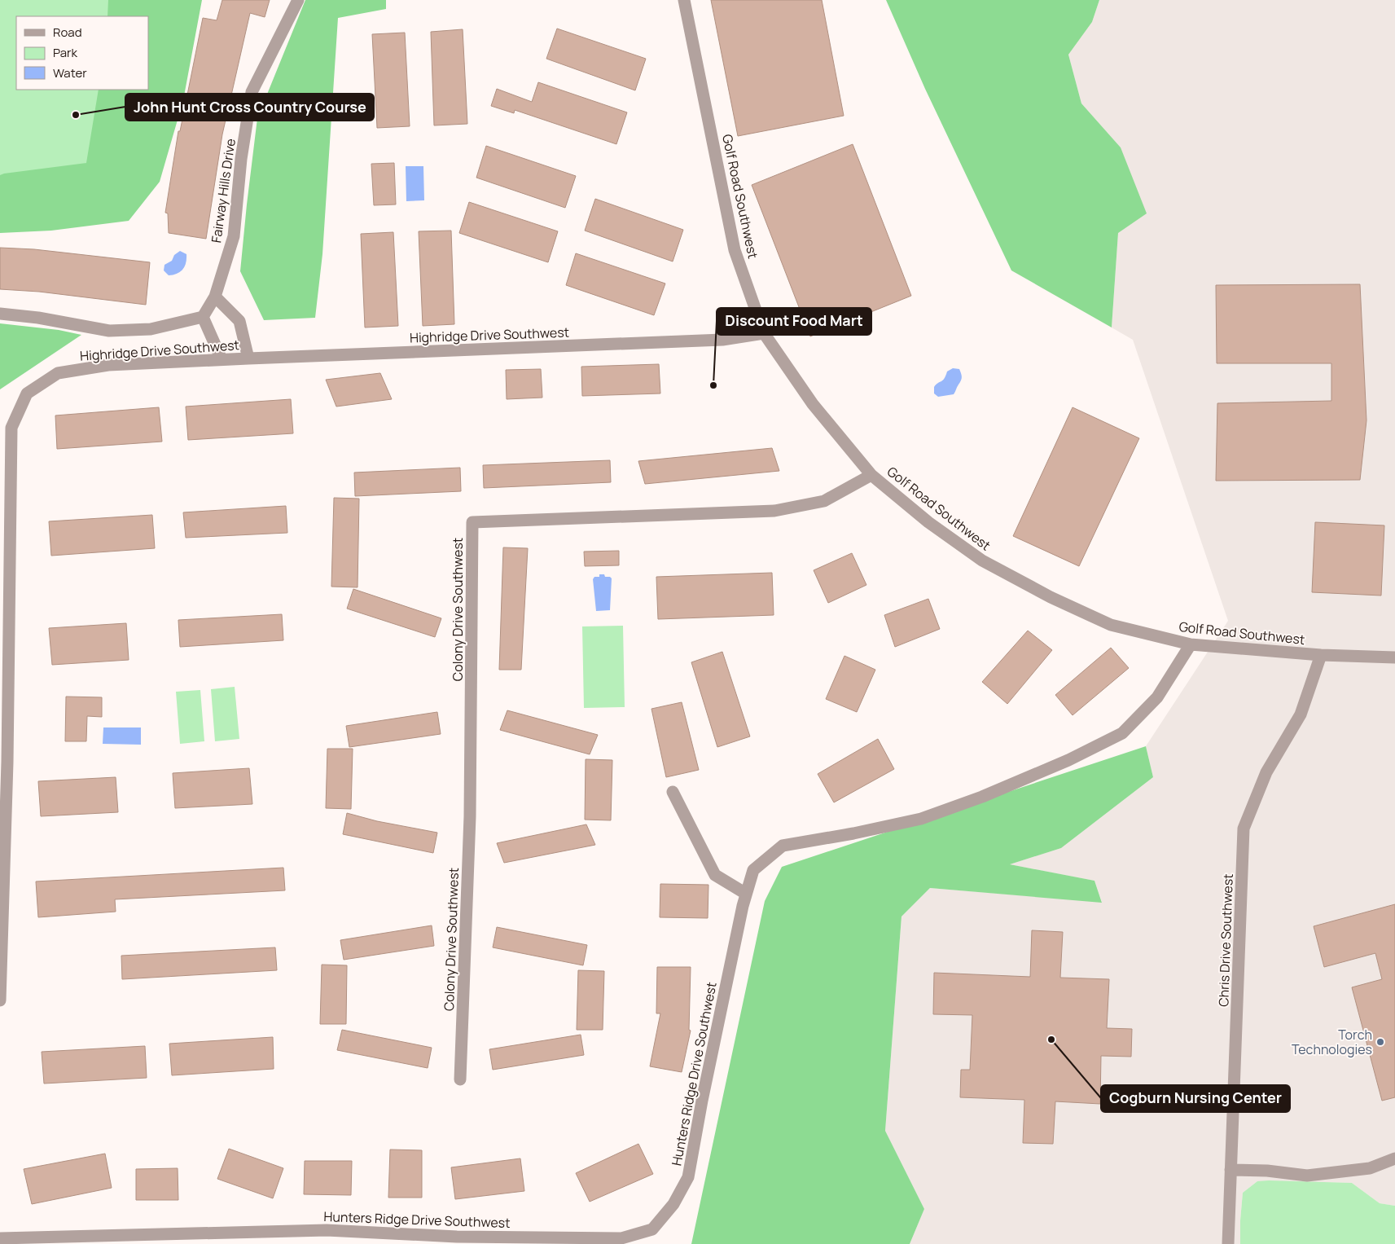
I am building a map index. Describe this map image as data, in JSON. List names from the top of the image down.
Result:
{
  "streets": {
    "street": [
      "Fairway Hills Drive",
      "Golf Road Southwest",
      "Highridge Drive Southwest",
      "Colony Drive Southwest",
      "Chris Drive Southwest",
      "Hunters Ridge Drive Southwest"
    ]
  },
  "crossings": [
    ["Golf Road Southwest", "Highridge Drive Southwest"],
    ["Golf Road Southwest", "Colony Drive Southwest"],
    ["Golf Road Southwest", "Chris Drive Southwest"],
    ["Golf Road Southwest", "Hunters Ridge Drive Southwest"]
  ],
  "places": [
    "John Hunt Cross Country Course",
    "Discount Food Mart",
    "Cogburn Nursing Center",
    "Torch Technologies"
  ],
  "legend": ["Road", "Park", "Water"]
}
